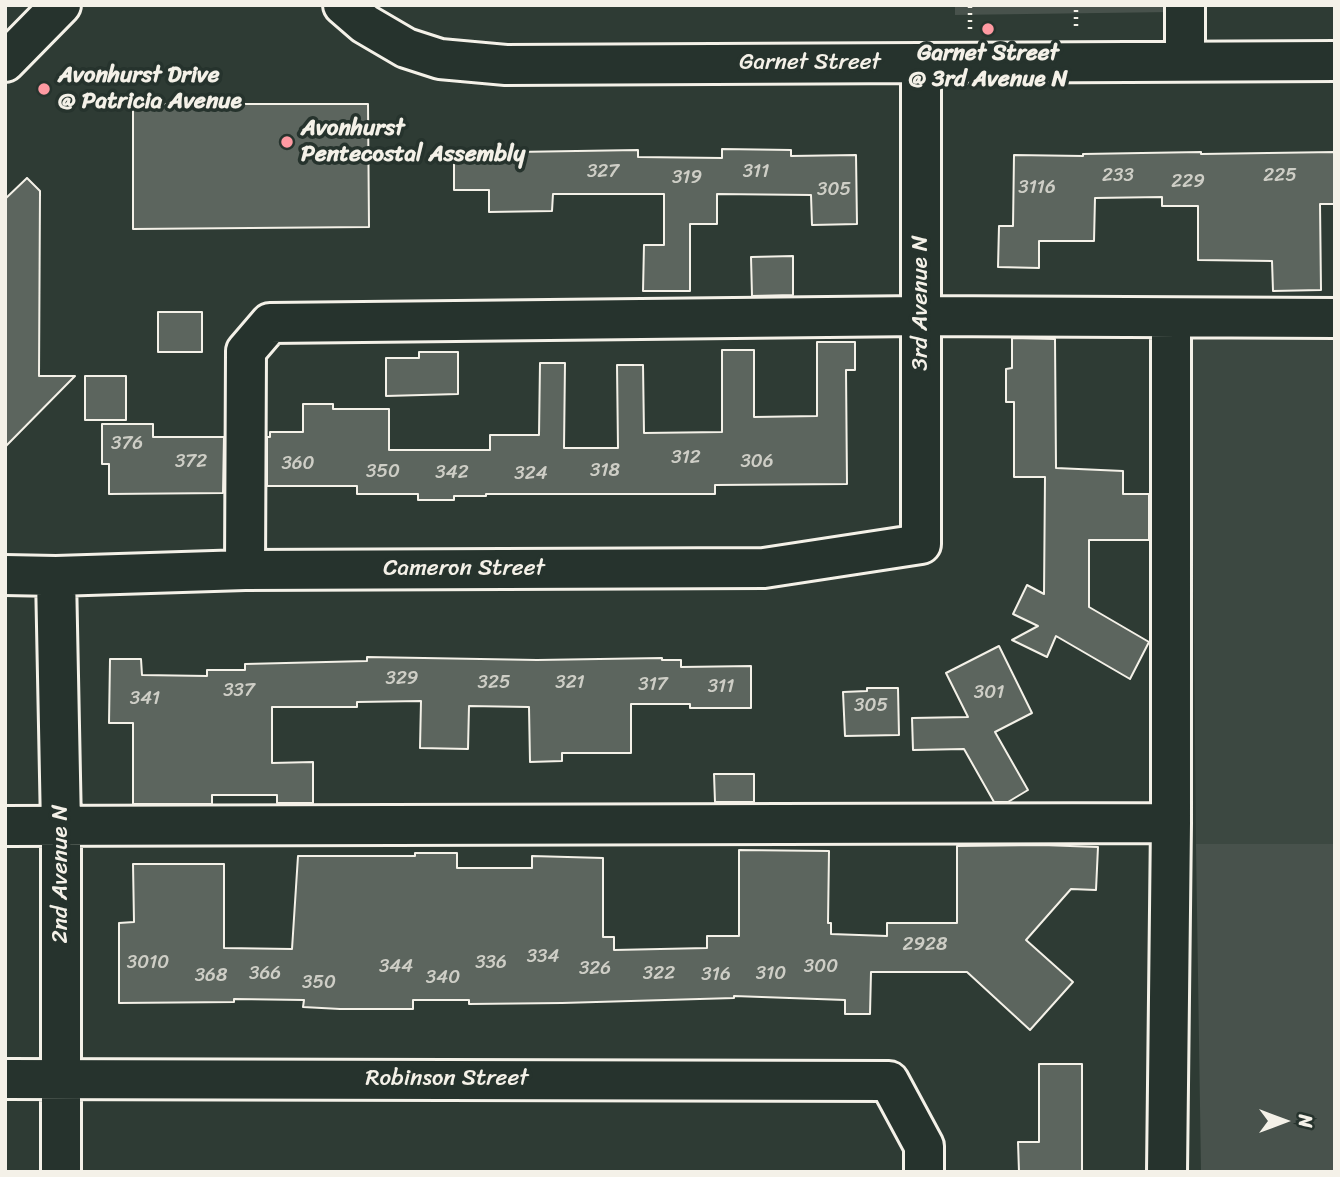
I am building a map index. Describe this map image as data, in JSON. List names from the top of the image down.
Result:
{
  "streets": {
    "street": [
      "Garnet Street",
      "3rd Avenue N",
      "Cameron Street",
      "2nd Avenue N",
      "Robinson Street"
    ]
  },
  "crossings": [
    ["Garnet Street", "3rd Avenue N"],
    ["3rd Avenue N", "Cameron Street"],
    ["Cameron Street", "2nd Avenue N"],
    ["2nd Avenue N", "Robinson Street"]
  ],
  "places": ["Garnet Street @ 3rd Avenue N", "Avonhurst Drive @ Patricia Avenue", "Avonhurst Pentecostal Assembly"],
  "house_numbers": [
    "327",
    "311",
    "233",
    "225",
    "319",
    "229",
    "3116",
    "305",
    "376",
    "312",
    "372",
    "306",
    "360",
    "318",
    "350",
    "342",
    "324",
    "329",
    "325",
    "321",
    "317",
    "311",
    "337",
    "301",
    "341",
    "305",
    "2928",
    "334",
    "3010",
    "336",
    "344",
    "300",
    "326",
    "366",
    "322",
    "310",
    "316",
    "368",
    "340",
    "350"
  ],
  "north": "right"
}
